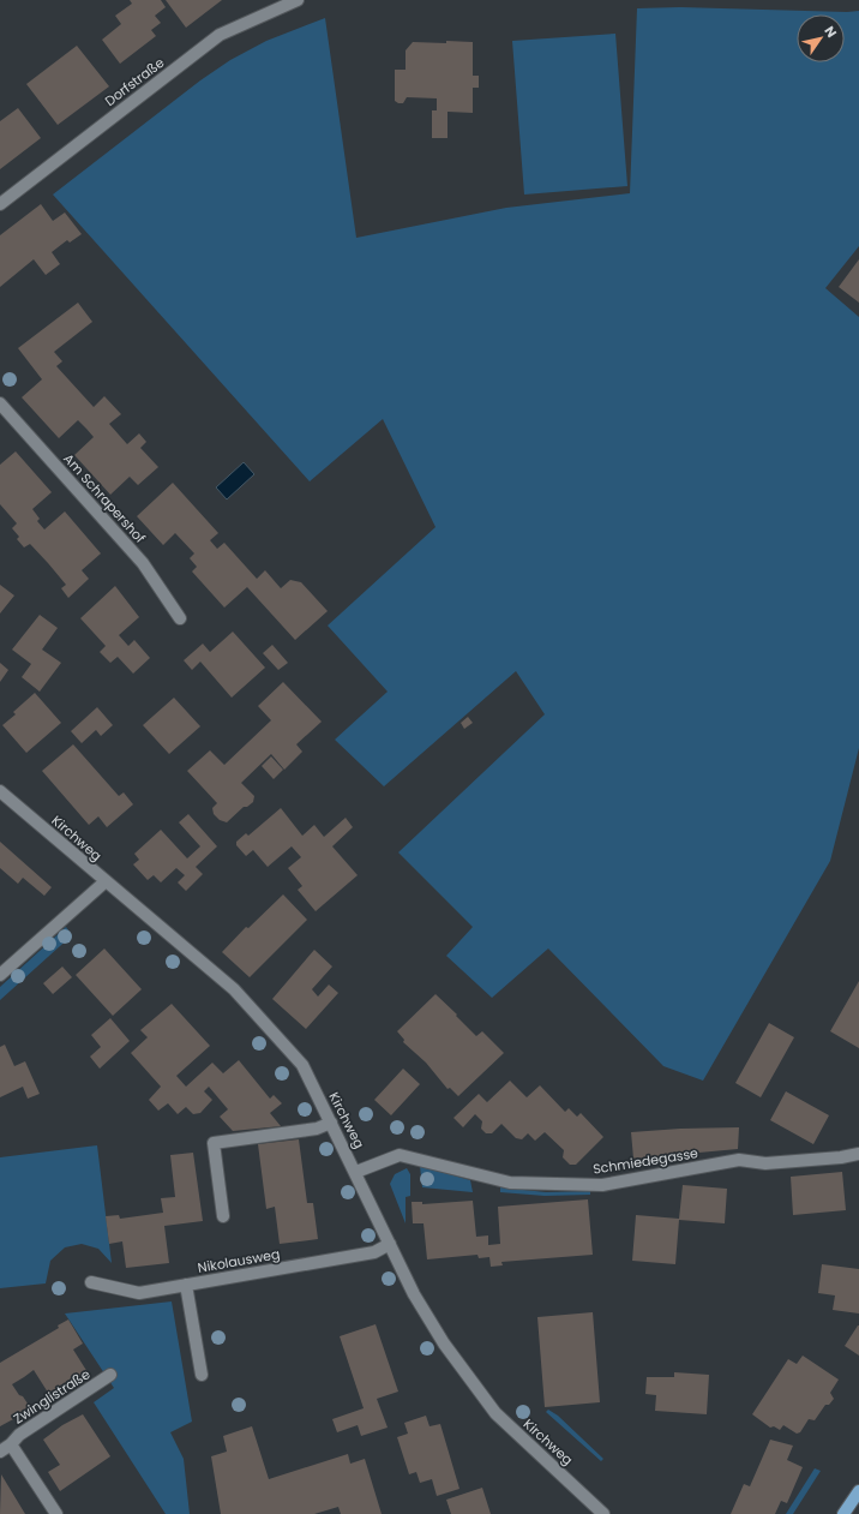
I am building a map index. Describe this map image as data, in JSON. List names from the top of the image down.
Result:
{
  "streets": {
    "street": [
      "Dorfstraße",
      "Am Schrapershof",
      "Kirchweg",
      "Schmiedegasse",
      "Nikolausweg",
      "Zwinglistraße"
    ]
  },
  "crossings": [
    ["Kirchweg", "Schmiedegasse"],
    ["Kirchweg", "Nikolausweg"]
  ],
  "north": "top right"
}
